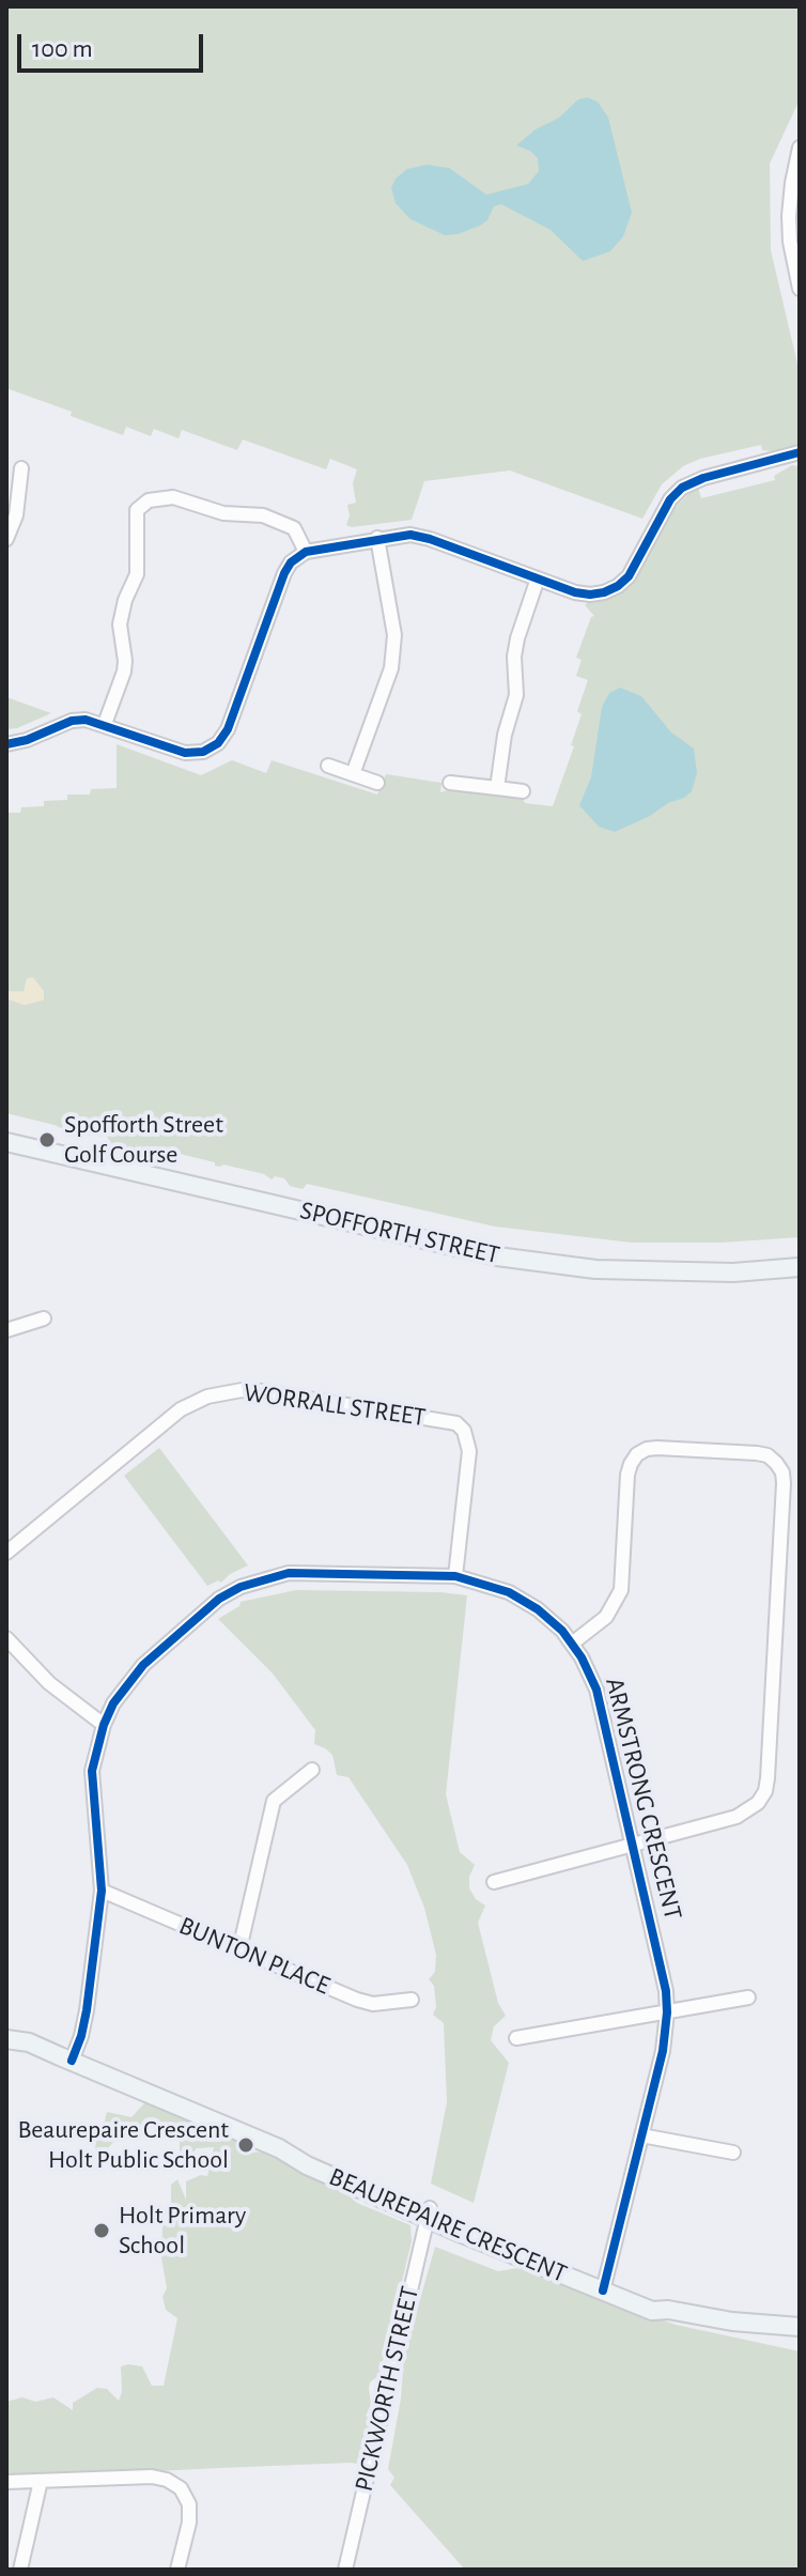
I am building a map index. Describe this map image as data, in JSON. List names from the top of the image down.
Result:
{
  "streets": {
    "street": [
      "SPOFFORTH STREET",
      "WORRALL STREET",
      "ARMSTRONG CRESCENT",
      "BUNTON PLACE",
      "BEAUREPAIRE CRESCENT",
      "PICKWORTH STREET"
    ]
  },
  "crossings": [
    ["WORRALL STREET", "ARMSTRONG CRESCENT"],
    ["ARMSTRONG CRESCENT", "BUNTON PLACE"],
    ["ARMSTRONG CRESCENT", "BEAUREPAIRE CRESCENT"],
    ["BEAUREPAIRE CRESCENT", "PICKWORTH STREET"]
  ],
  "places": ["Spofforth Street Golf Course", "Beaurepaire Crescent Holt Public School", "Holt Primary School"],
  "scale_bar": "100 m"
}
